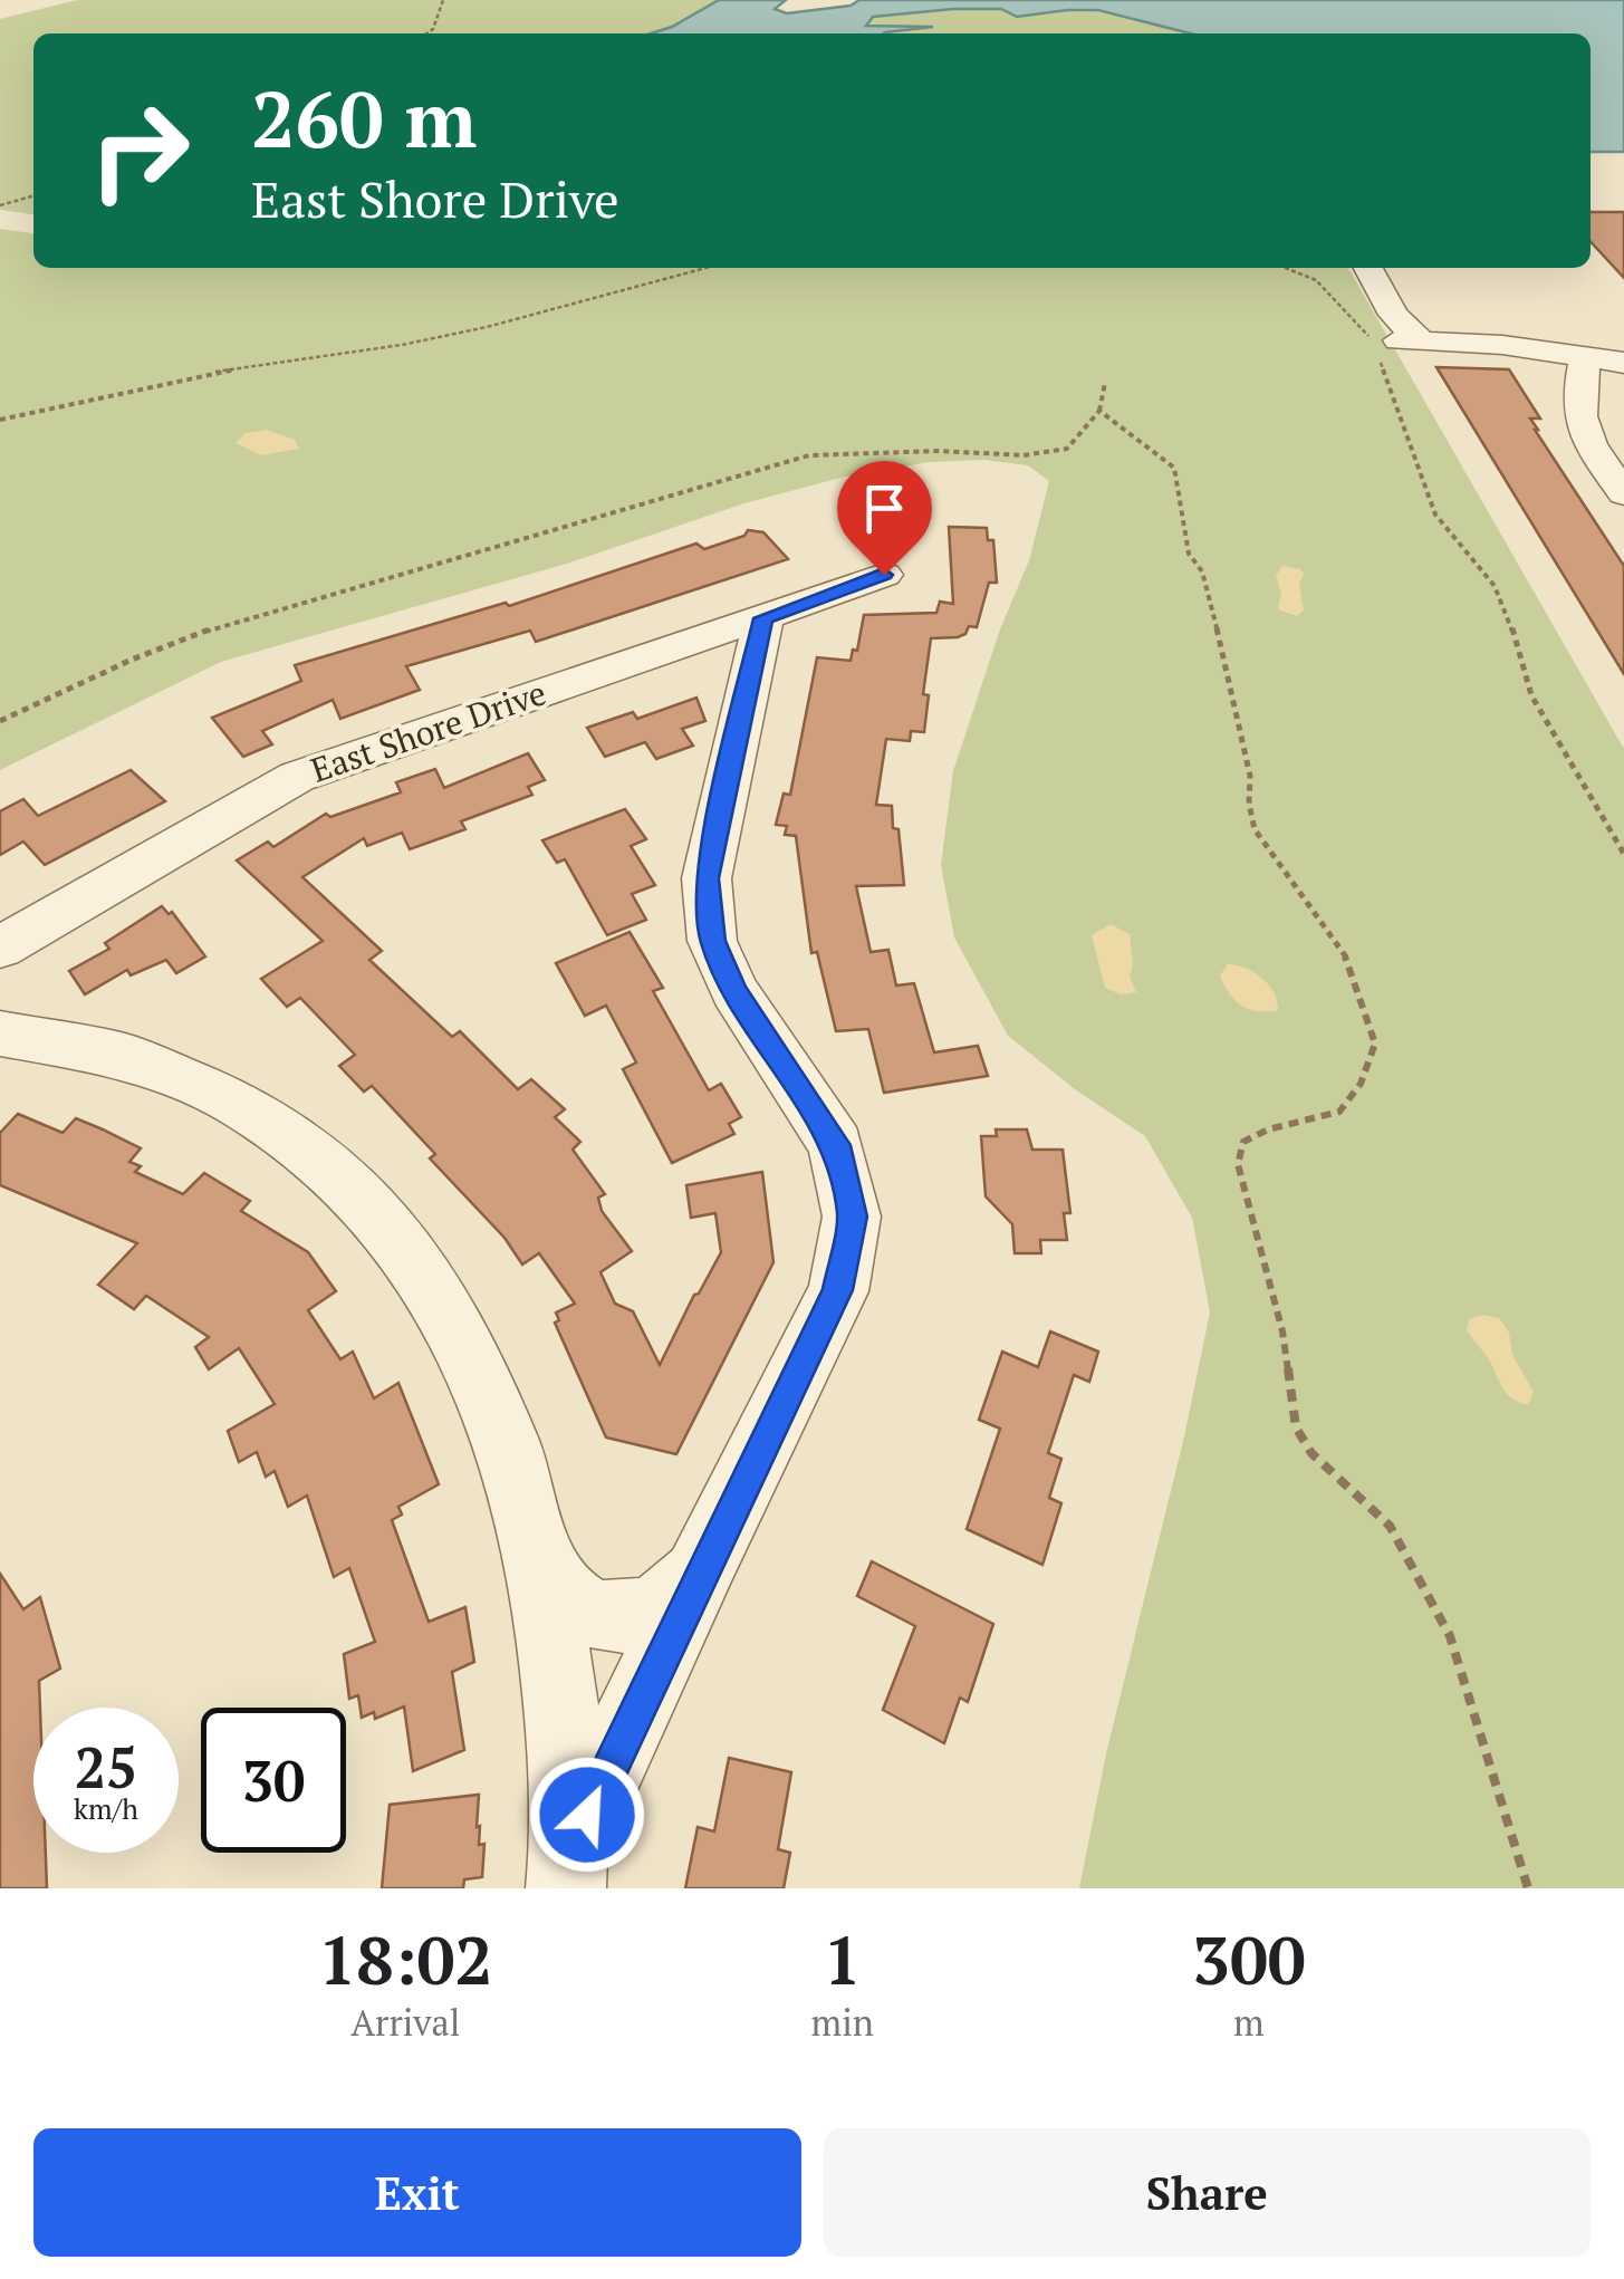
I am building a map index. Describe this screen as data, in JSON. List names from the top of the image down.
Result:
{
  "streets": {
    "street": ["East Shore Drive"]
  },
  "page": {
    "turn": ["260 m", "East Shore Drive"],
    "speed": "25 km/h",
    "limit": "30",
    "eta": [
      "18:02",
      "Arrival",
      "1",
      "min",
      "300",
      "m"
    ],
    "buttons": ["Exit", "Share"]
  }
}
